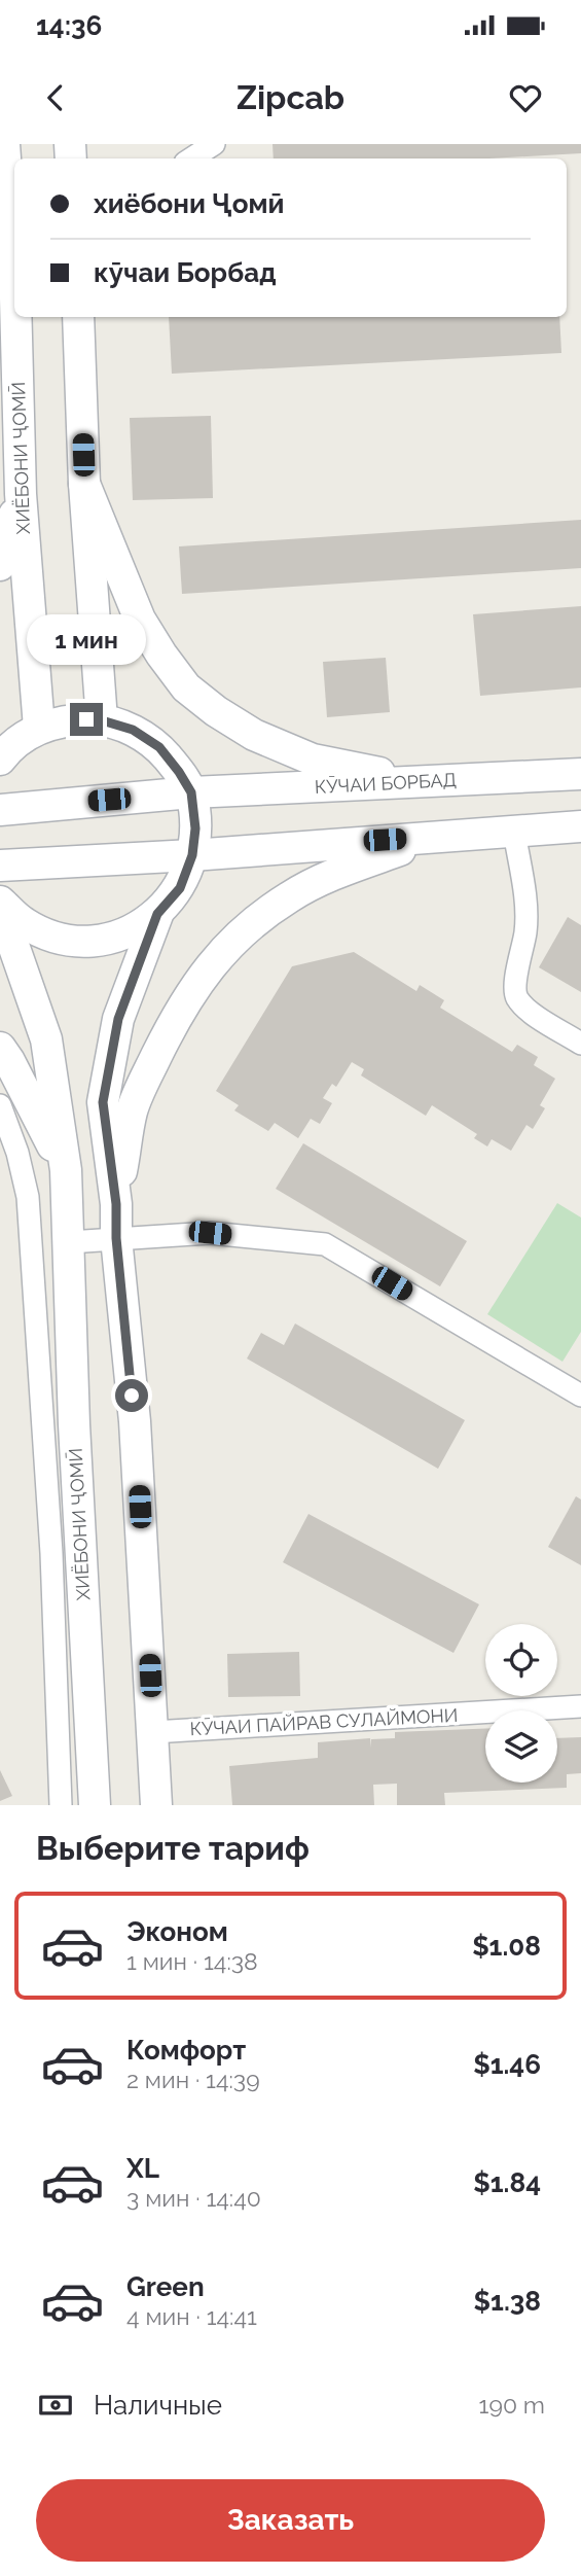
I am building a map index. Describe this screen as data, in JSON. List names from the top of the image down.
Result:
{
  "streets": {
    "main road": ["ХИЁБОНИ ҶОМӢ", "КӮЧАИ БОРБАД"],
    "street": ["КӮЧАИ ПАЙРАВ СУЛАЙМОНИ"]
  },
  "page": {
    "status": "14:36",
    "header": "Zipcab",
    "banner": ["хиёбони Ҷомӣ", "кӯчаи Борбад"],
    "bubble": "1 мин",
    "heading": "Выберите тариф",
    "list": [
      {
        "name": "Эконом",
        "note": "1 мин · 14:38",
        "value": "$1.08"
      },
      {
        "name": "Комфорт",
        "note": "2 мин · 14:39",
        "value": "$1.46"
      },
      {
        "name": "XL",
        "note": "3 мин · 14:40",
        "value": "$1.84"
      },
      {
        "name": "Green",
        "note": "4 мин · 14:41",
        "value": "$1.38"
      }
    ],
    "pay": ["Наличные", "190 m"],
    "buttons": "Заказать"
  }
}
